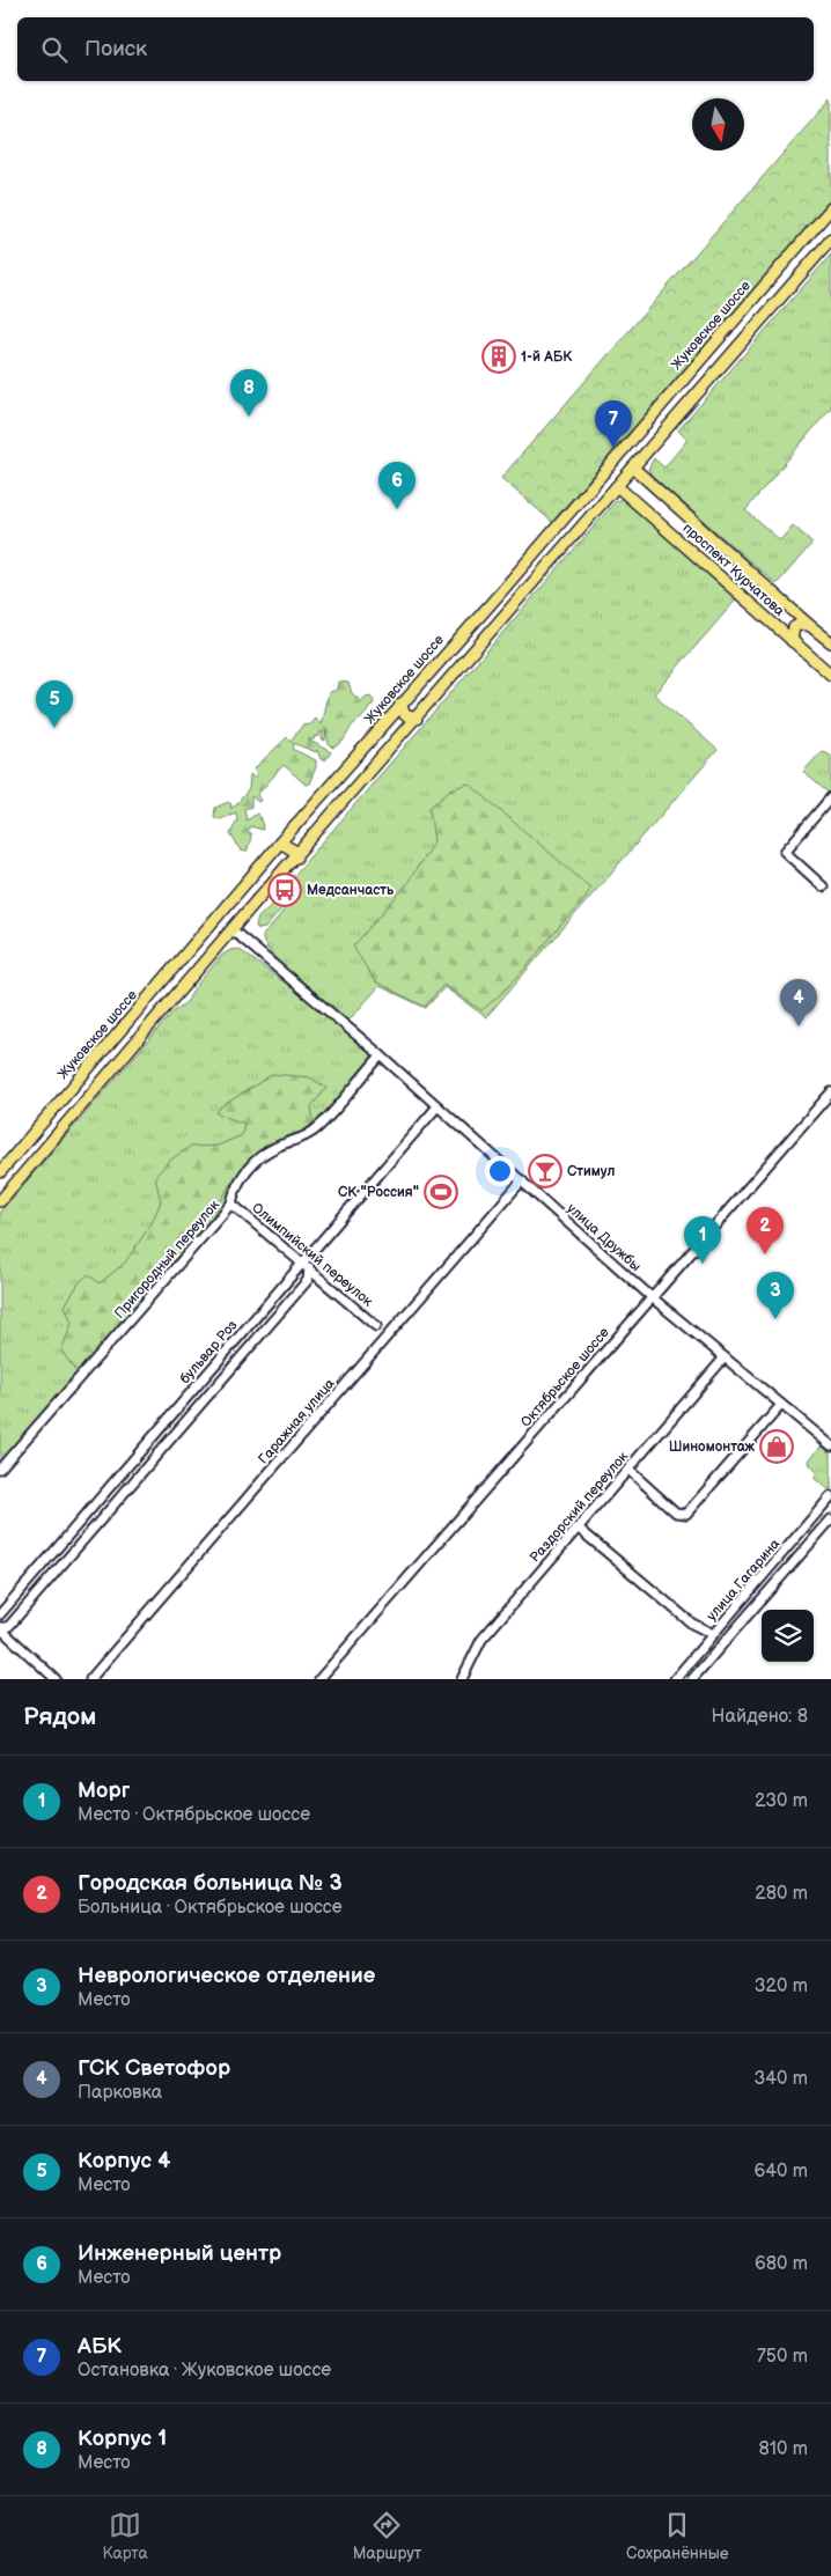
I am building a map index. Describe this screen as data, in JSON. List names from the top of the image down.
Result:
{
  "streets": {
    "main road": ["Жуковское шоссе", "проспект Курчатова"],
    "street": [
      "улица Дружбы",
      "Олимпийский переулок",
      "Пригородный переулок",
      "бульвар Роз",
      "Октябрьское шоссе",
      "Гаражная улица",
      "Раздорский переулок",
      "улица Гагарина"
    ]
  },
  "crossings": [
    ["улица Дружбы", "Пригородный переулок"],
    ["улица Дружбы", "бульвар Роз"],
    ["улица Дружбы", "Октябрьское шоссе"],
    ["улица Дружбы", "Гаражная улица"],
    ["улица Дружбы", "Раздорский переулок"],
    ["Олимпийский переулок", "Пригородный переулок"],
    ["Олимпийский переулок", "бульвар Роз"]
  ],
  "places": {
    "building": ["1-й АБК"],
    "bus stop": ["Медсанчасть"],
    "bar": ["Стимул"],
    "sports": ["СК \"Россия\""],
    "shop": ["Шиномонтаж"]
  },
  "north": "bottom",
  "page": {
    "search": "Поиск",
    "pins": [
      "8",
      "7",
      "6",
      "5",
      "4",
      "2",
      "1",
      "3"
    ],
    "heading": ["Рядом", "Найдено: 8"],
    "list": [
      {
        "mark": "1",
        "name": "Морг",
        "note": "Место · Октябрьское шоссе",
        "value": "230 m"
      },
      {
        "mark": "2",
        "name": "Городская больница № 3",
        "note": "Больница · Октябрьское шоссе",
        "value": "280 m"
      },
      {
        "mark": "3",
        "name": "Неврологическое отделение",
        "note": "Место",
        "value": "320 m"
      },
      {
        "mark": "4",
        "name": "ГСК Светофор",
        "note": "Парковка",
        "value": "340 m"
      },
      {
        "mark": "5",
        "name": "Корпус 4",
        "note": "Место",
        "value": "640 m"
      },
      {
        "mark": "6",
        "name": "Инженерный центр",
        "note": "Место",
        "value": "680 m"
      },
      {
        "mark": "7",
        "name": "АБК",
        "note": "Остановка · Жуковское шоссе",
        "value": "750 m"
      },
      {
        "mark": "8",
        "name": "Корпус 1",
        "note": "Место",
        "value": "810 m"
      }
    ],
    "nav": ["Карта", "Маршрут", "Сохранённые"]
  }
}
